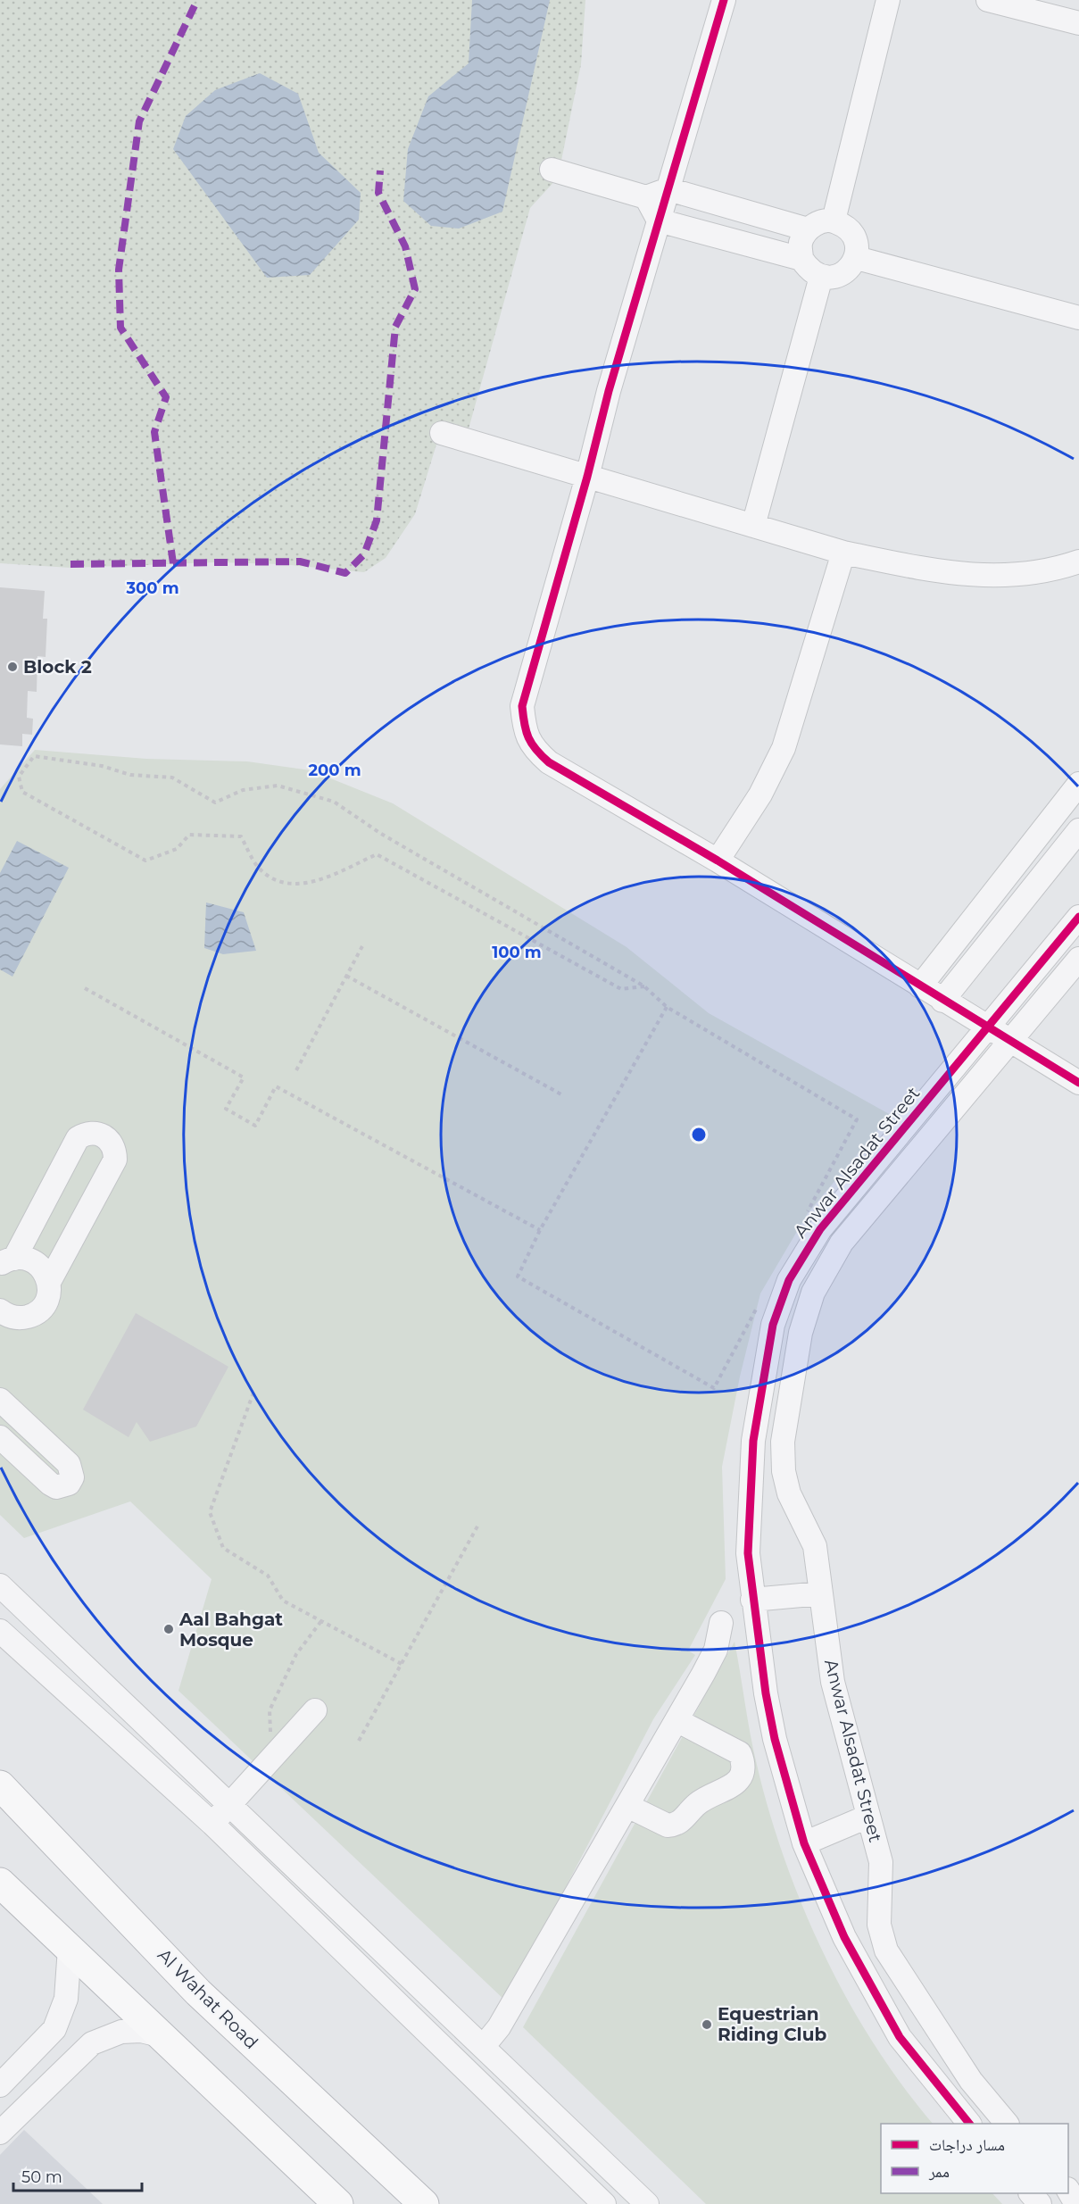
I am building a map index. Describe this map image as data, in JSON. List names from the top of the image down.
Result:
{
  "streets": {
    "highway": ["Al Wahat Road"],
    "street": ["Anwar Alsadat Street"]
  },
  "places": ["Block 2", "Aal Bahgat Mosque", "Equestrian Riding Club"],
  "legend": ["مسار دراجات", "ممر"],
  "scale_bar": "50 m",
  "rings": ["300 m", "200 m", "100 m"]
}
